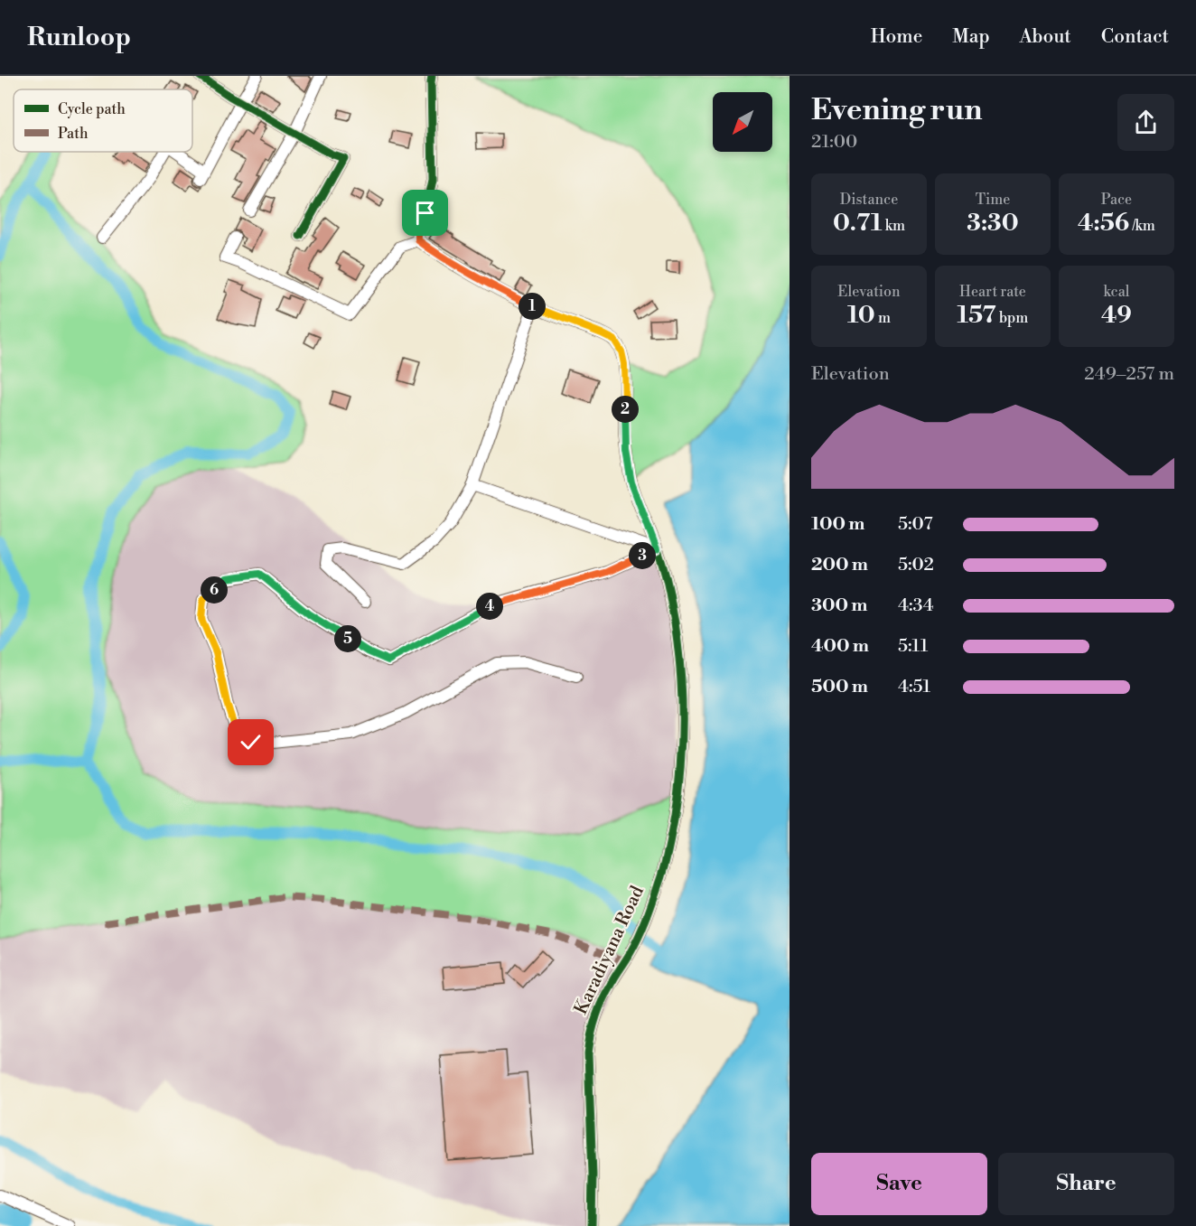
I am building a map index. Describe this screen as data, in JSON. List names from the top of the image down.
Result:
{
  "streets": {
    "street": ["Karadiyana Road"]
  },
  "legend": ["Cycle path", "Path"],
  "north": "bottom left",
  "page": {
    "header": "Runloop",
    "nav": [
      "Home",
      "Map",
      "About",
      "Contact"
    ],
    "heading": ["Evening run", "21:00"],
    "stats": [
      ["Distance", "0.71 km"],
      ["Time", "3:30"],
      ["Pace", "4:56 /km"],
      ["Elevation", "10 m"],
      ["Heart rate", "157 bpm"],
      ["kcal", "49"]
    ],
    "pins": [
      "1",
      "2",
      "3",
      "6",
      "4",
      "5"
    ],
    "chart": ["Elevation", "249–257 m"],
    "list": [
      {
        "name": "100 m",
        "note": "5:07"
      },
      {
        "name": "200 m",
        "note": "5:02"
      },
      {
        "name": "300 m",
        "note": "4:34"
      },
      {
        "name": "400 m",
        "note": "5:11"
      },
      {
        "name": "500 m",
        "note": "4:51"
      }
    ],
    "buttons": ["Save", "Share"]
  }
}
